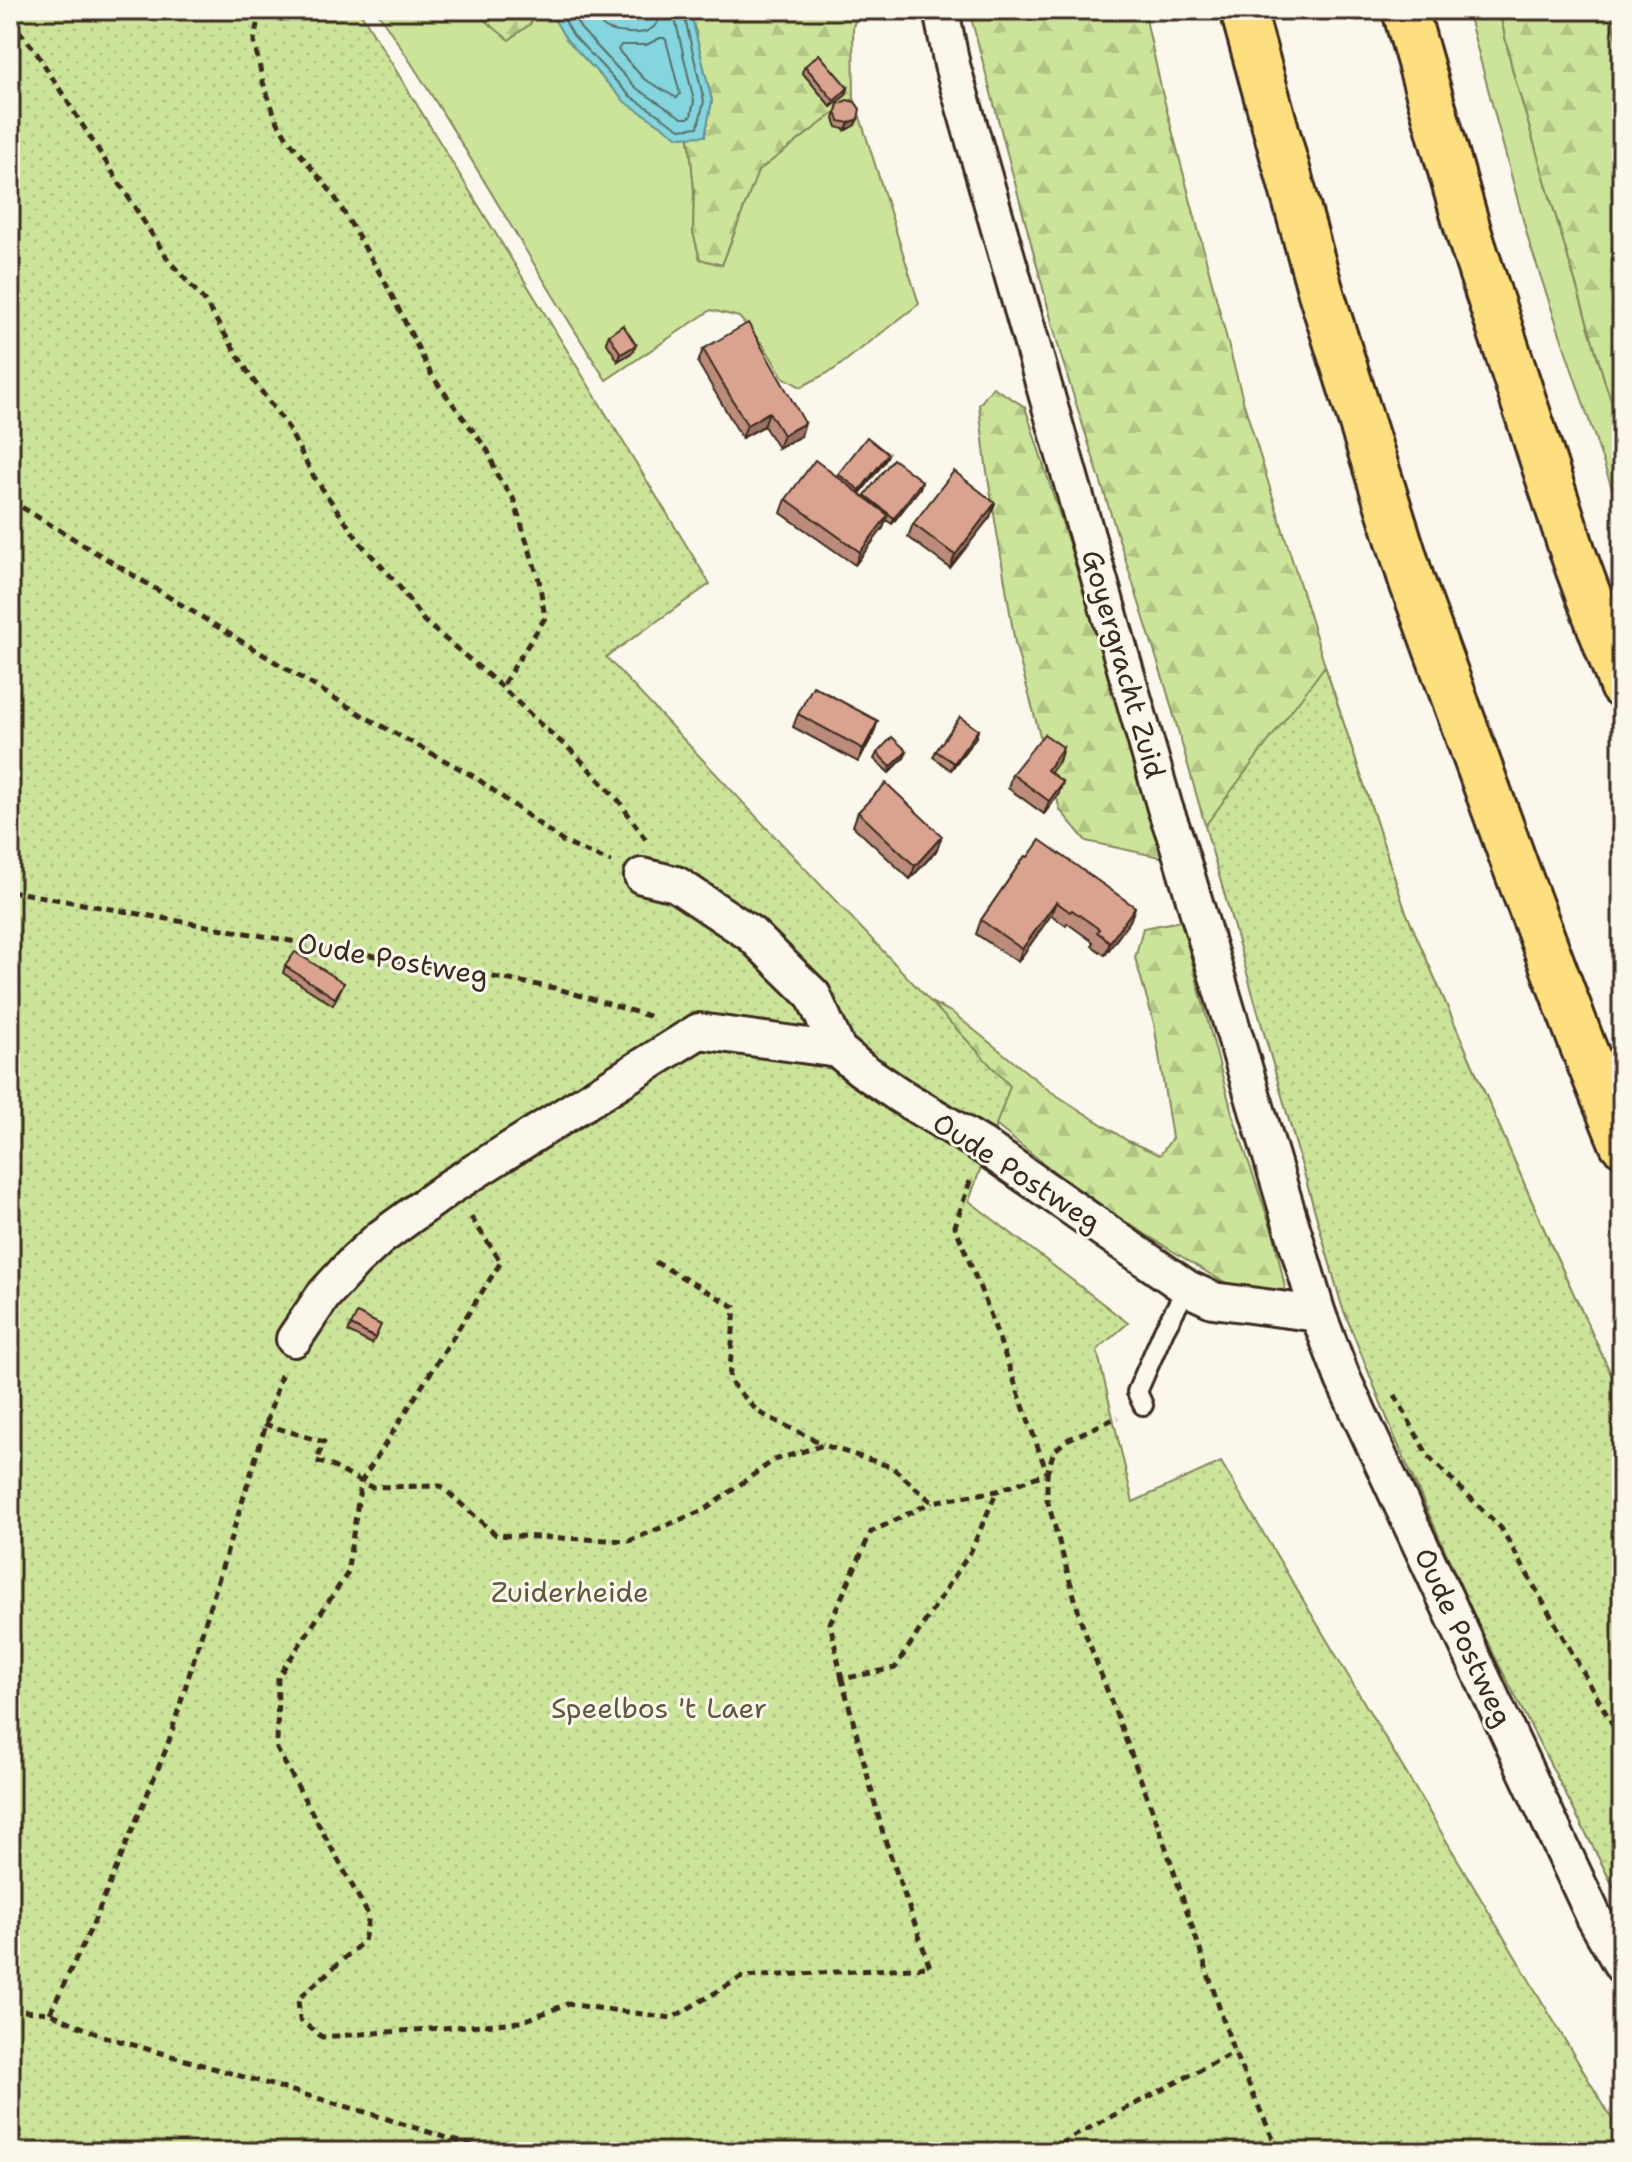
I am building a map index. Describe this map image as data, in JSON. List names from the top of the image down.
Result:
{
  "streets": {
    "street": ["Goyergracht Zuid", "Oude Postweg"]
  },
  "crossings": [
    ["Goyergracht Zuid", "Oude Postweg"]
  ],
  "parks": ["Zuiderheide", "Speelbos 't Laer"]
}
